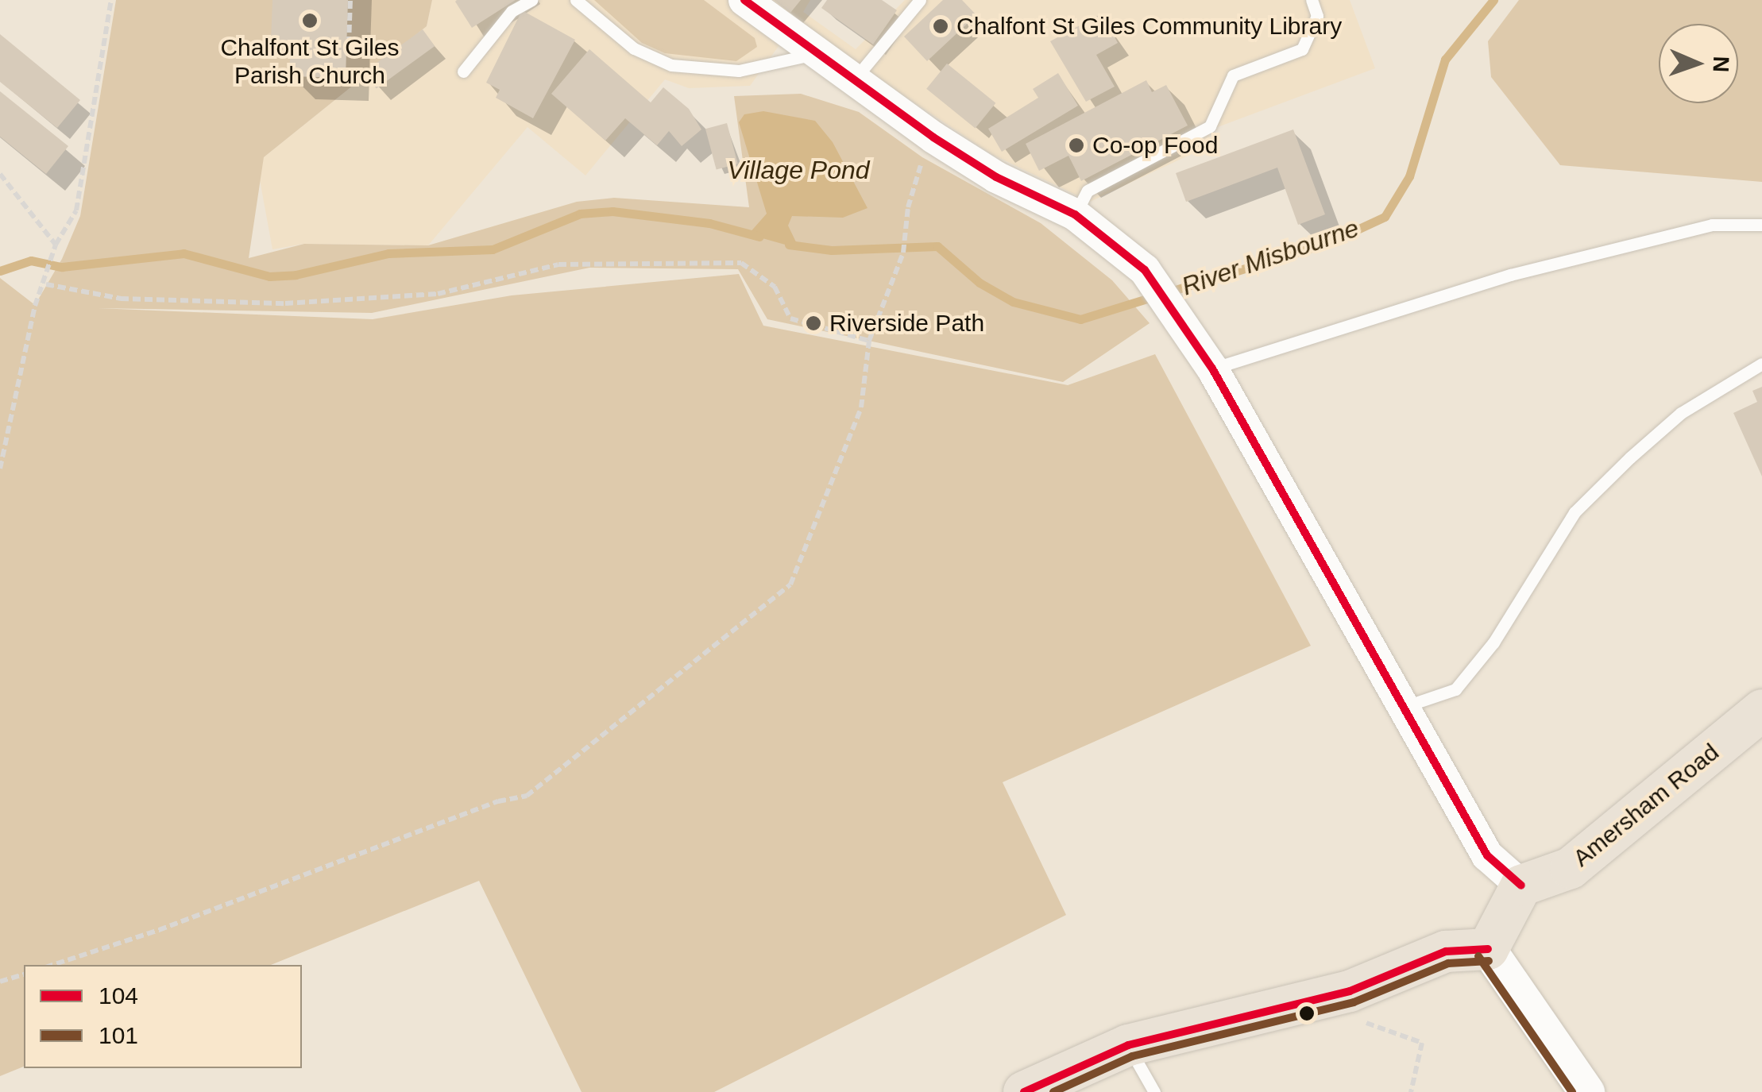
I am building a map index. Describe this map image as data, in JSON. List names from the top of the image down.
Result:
{
  "streets": {
    "highway": ["Amersham Road"]
  },
  "water": ["Village Pond", "River Misbourne"],
  "places": [
    "Chalfont St Giles Parish Church",
    "Chalfont St Giles Community Library",
    "Co-op Food",
    "Riverside Path"
  ],
  "lines": ["transit line 104", "transit line 101"],
  "legend": ["104", "101"],
  "north": "right"
}
